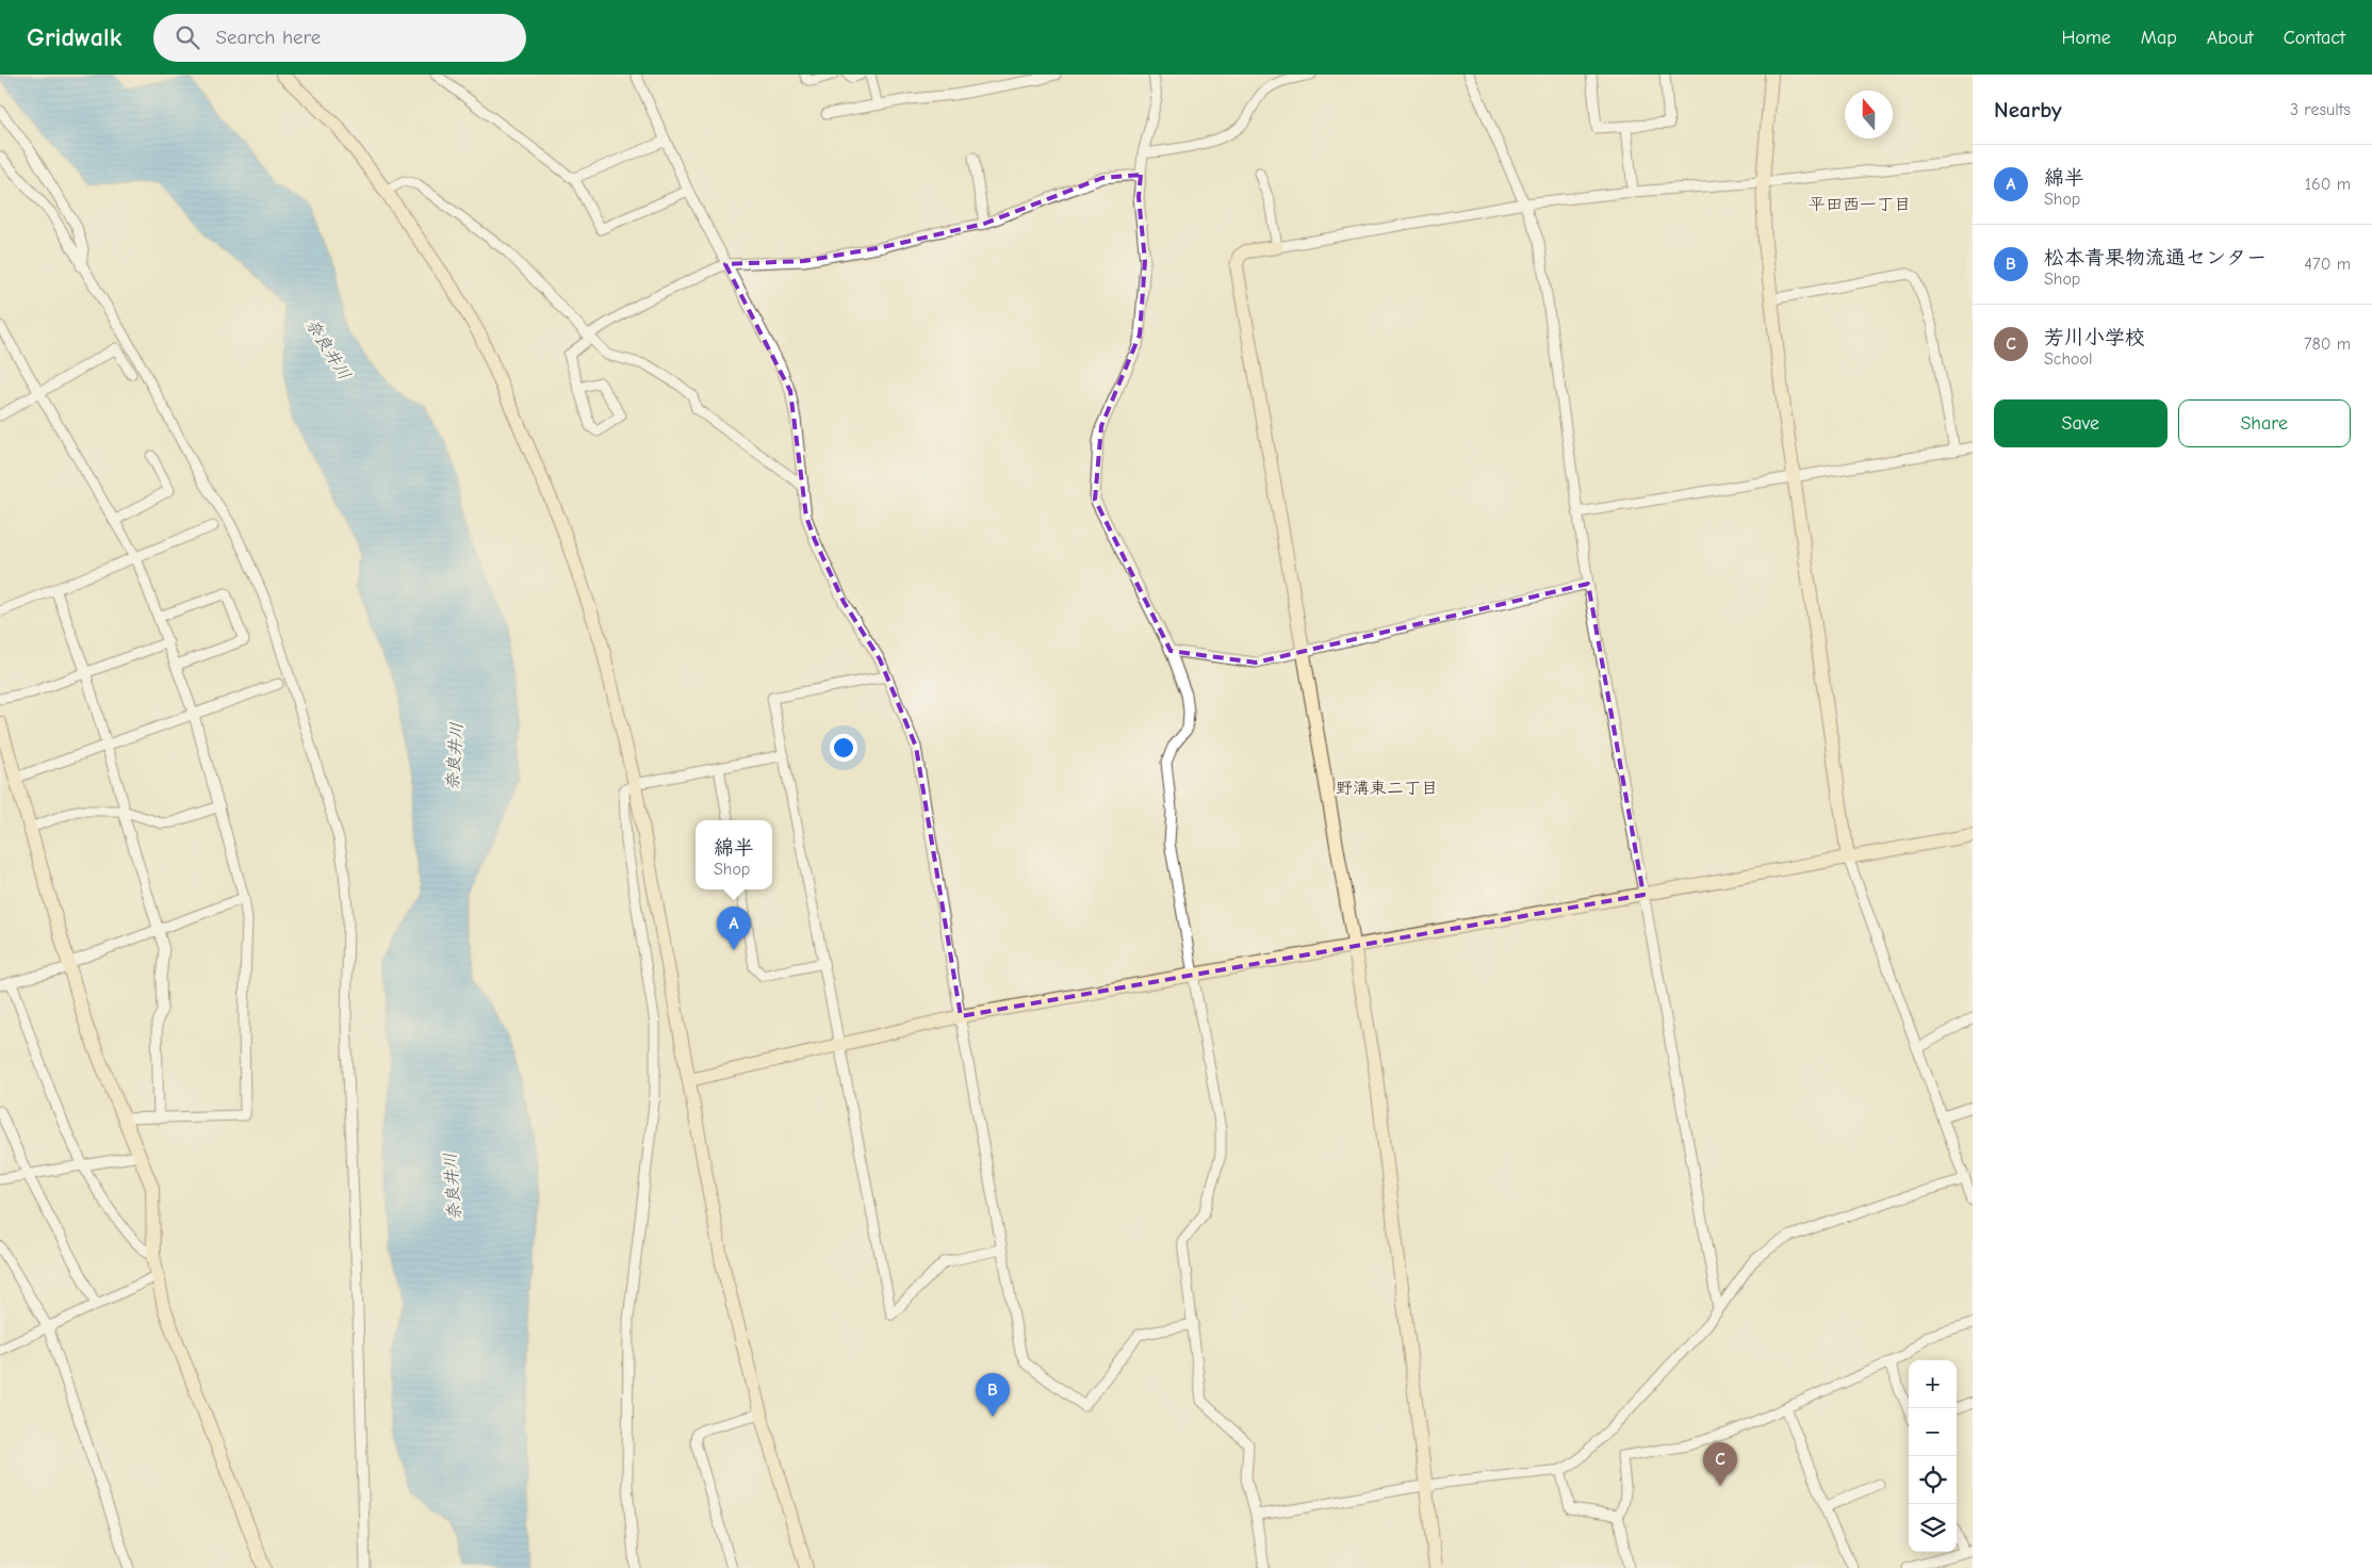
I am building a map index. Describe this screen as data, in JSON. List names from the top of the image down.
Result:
{
  "districts": ["平田西一丁目", "野溝東二丁目"],
  "water": ["奈良井川"],
  "north": "top",
  "page": {
    "header": "Gridwalk",
    "search": "Search here",
    "nav": [
      "Home",
      "Map",
      "About",
      "Contact"
    ],
    "heading": ["Nearby", "3 results"],
    "list": [
      {
        "mark": "A",
        "name": "綿半",
        "note": "Shop",
        "value": "160 m"
      },
      {
        "mark": "B",
        "name": "松本青果物流通センター",
        "note": "Shop",
        "value": "470 m"
      },
      {
        "mark": "C",
        "name": "芳川小学校",
        "note": "School",
        "value": "780 m"
      }
    ],
    "buttons": ["Save", "Share"],
    "popup": ["綿半", "Shop"],
    "pins": ["A", "B", "C"],
    "map_buttons": ["+", "−"]
  }
}
